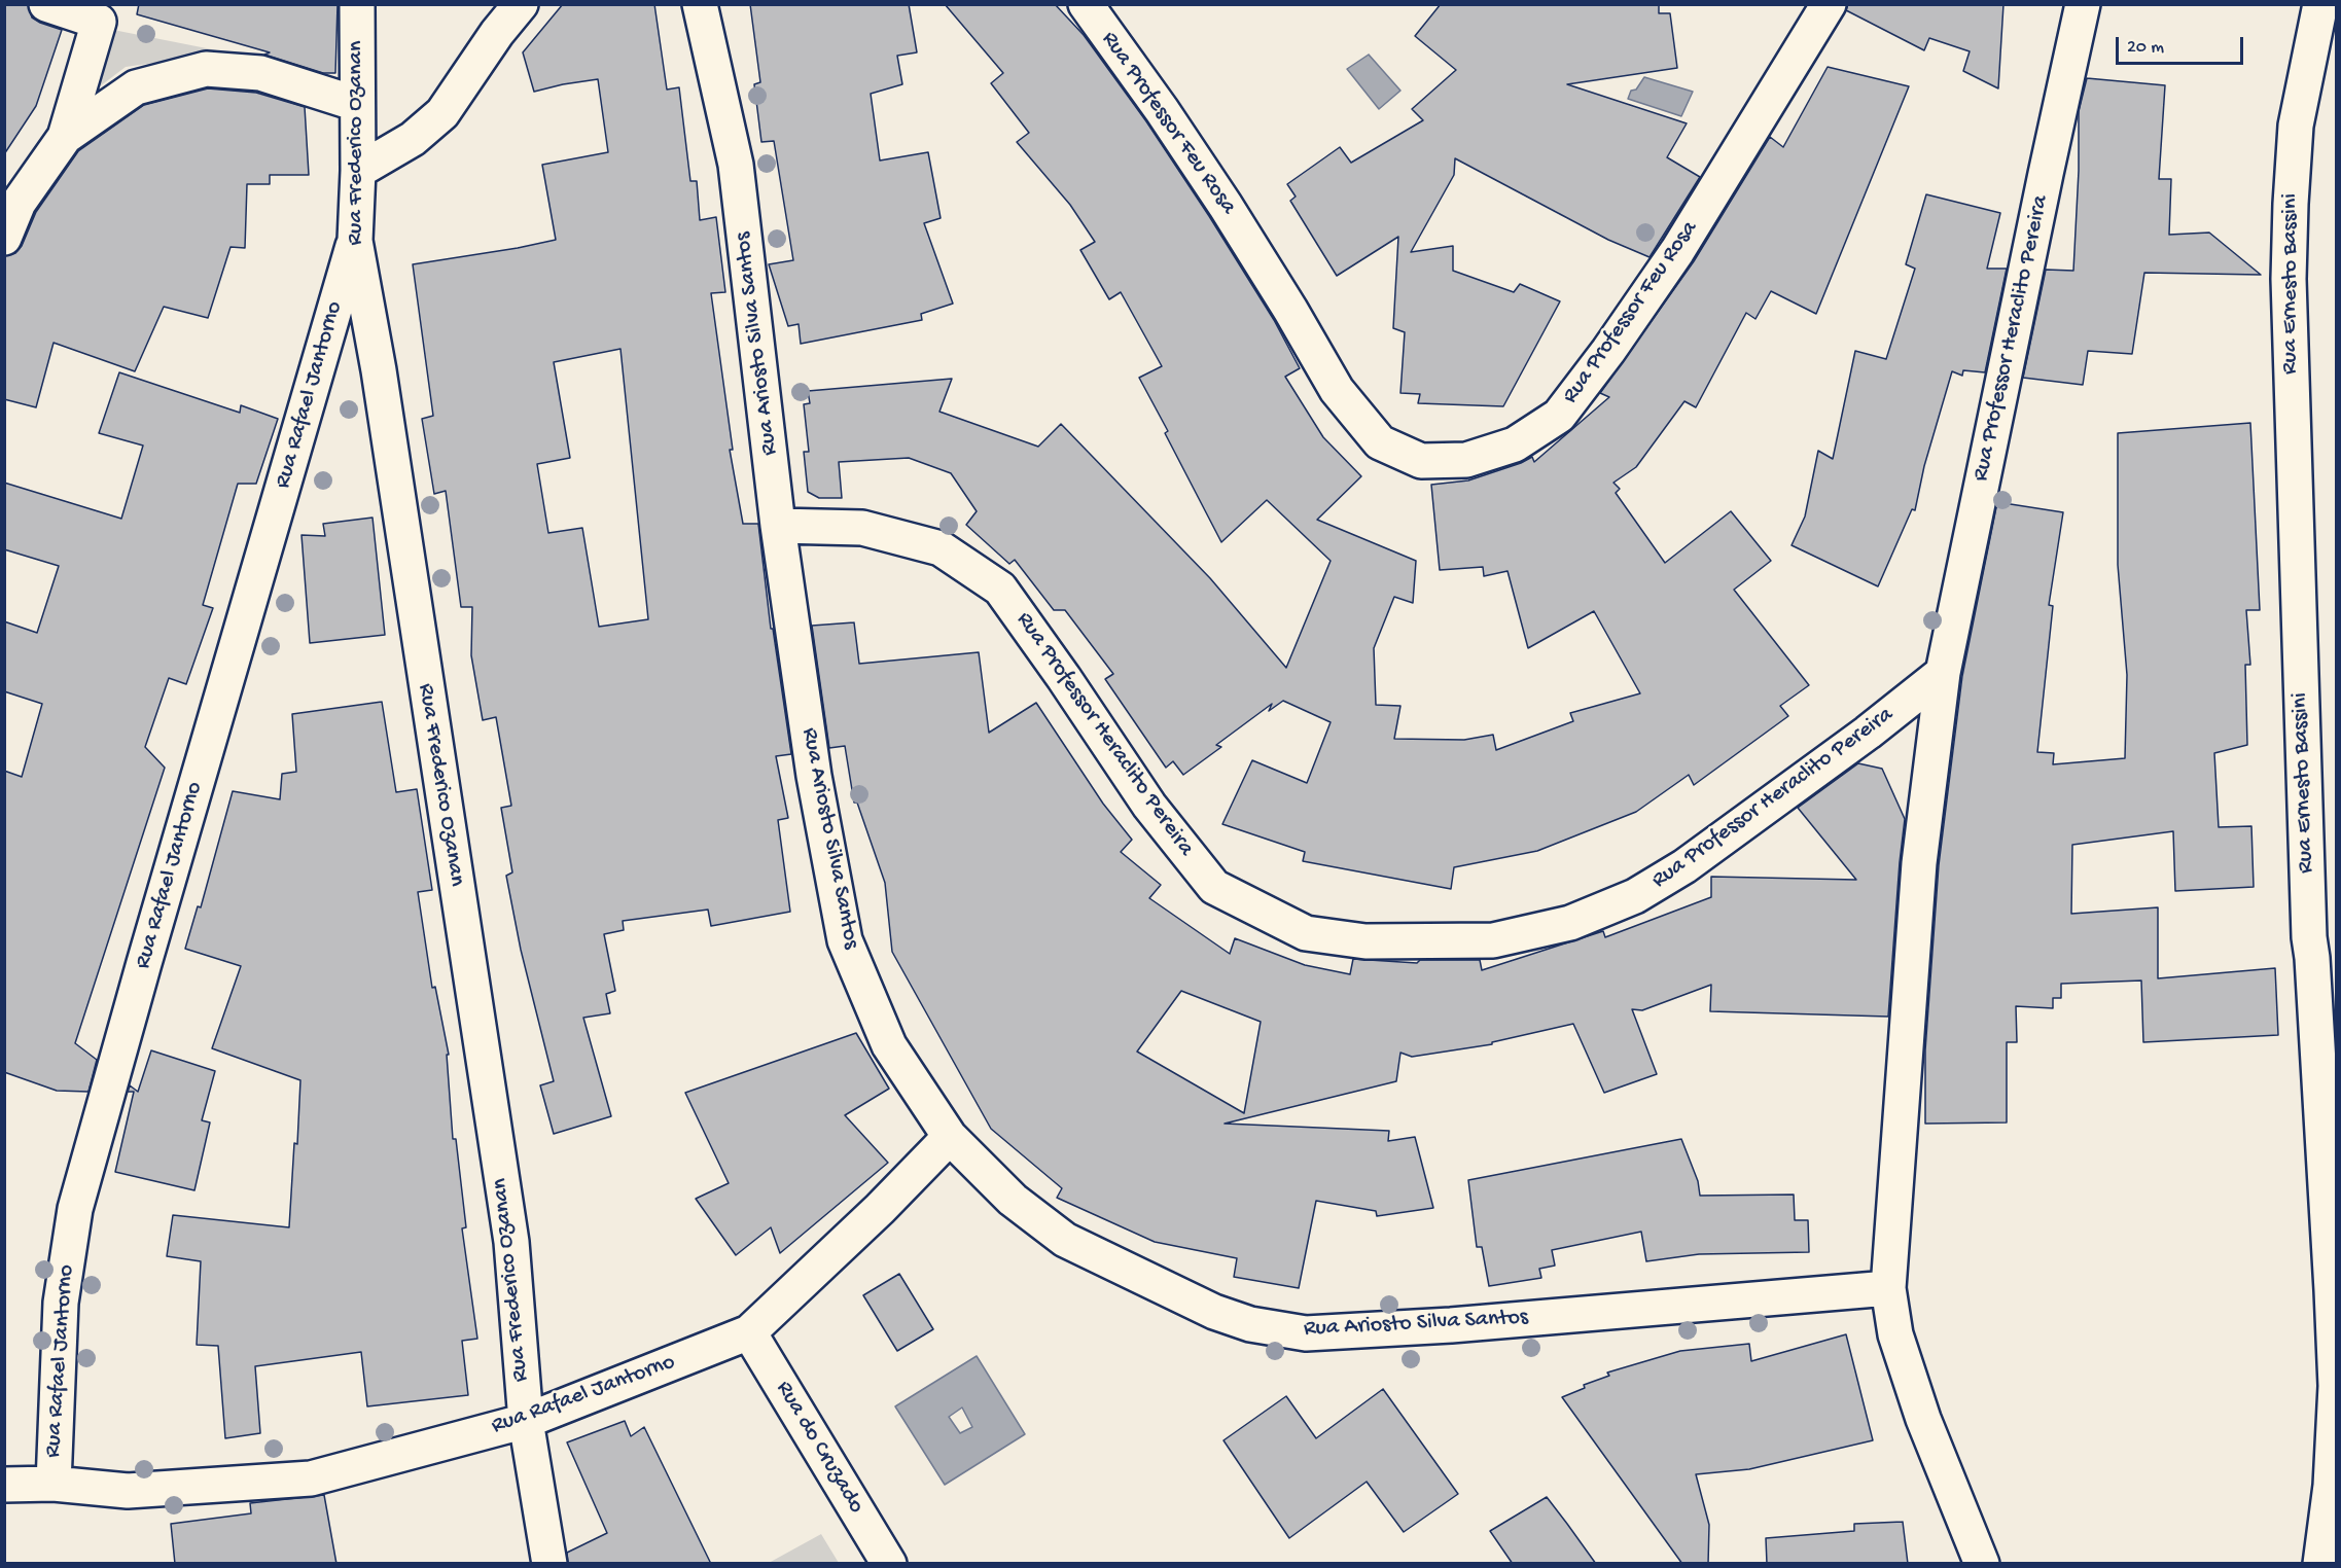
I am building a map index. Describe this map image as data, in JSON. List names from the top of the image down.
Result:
{
  "streets": {
    "street": [
      "Rua Professor Feu Rosa",
      "Rua Frederico Ozanan",
      "Rua Ernesto Bassini",
      "Rua Professor Heraclito Pereira",
      "Rua Ariosto Silva Santos",
      "Rua Rafael Jantorno",
      "Rua do Cruzado"
    ]
  },
  "crossings": [
    ["Rua Frederico Ozanan", "Rua Rafael Jantorno"],
    ["Rua Professor Heraclito Pereira", "Rua Ariosto Silva Santos"],
    ["Rua Ariosto Silva Santos", "Rua Rafael Jantorno"],
    ["Rua Rafael Jantorno", "Rua do Cruzado"]
  ],
  "scale_bar": "20 m"
}
